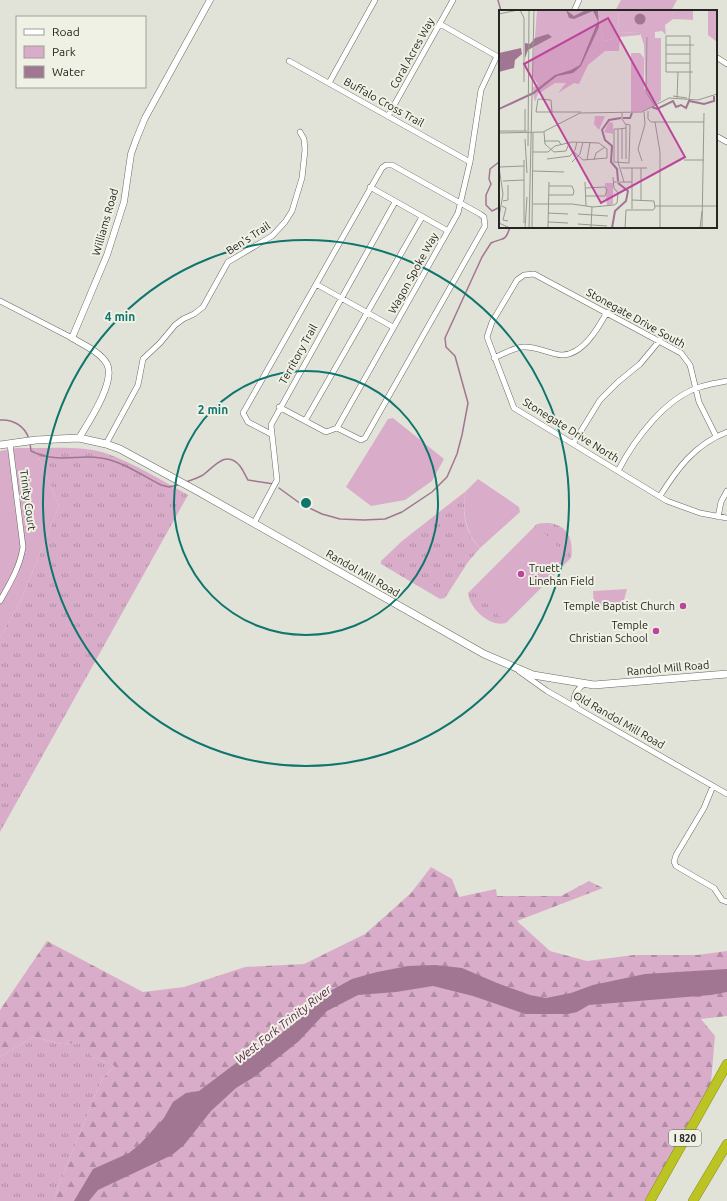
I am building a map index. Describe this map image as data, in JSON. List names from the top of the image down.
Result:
{
  "streets": {
    "highway": ["I 820"],
    "main road": ["Randol Mill Road"],
    "street": [
      "Coral Acres Way",
      "Buffalo Cross Trail",
      "Williams Road",
      "Ben's Trail",
      "Wagon Spoke Way",
      "Stonegate Drive South",
      "Territory Trail",
      "Stonegate Drive North",
      "Trinity Court",
      "Old Randol Mill Road"
    ]
  },
  "crossings": [
    ["Coral Acres Way", "Buffalo Cross Trail"],
    ["Buffalo Cross Trail", "Wagon Spoke Way"],
    ["Ben's Trail", "Randol Mill Road"],
    ["Stonegate Drive South", "Stonegate Drive North"],
    ["Territory Trail", "Randol Mill Road"],
    ["Trinity Court", "Randol Mill Road"],
    ["Randol Mill Road", "Old Randol Mill Road"]
  ],
  "water": ["West Fork Trinity River"],
  "places": ["Truett Linehan Field", "Temple Baptist Church", "Temple Christian School"],
  "legend": ["Road", "Park", "Water"],
  "rings": ["4 min", "2 min"]
}
